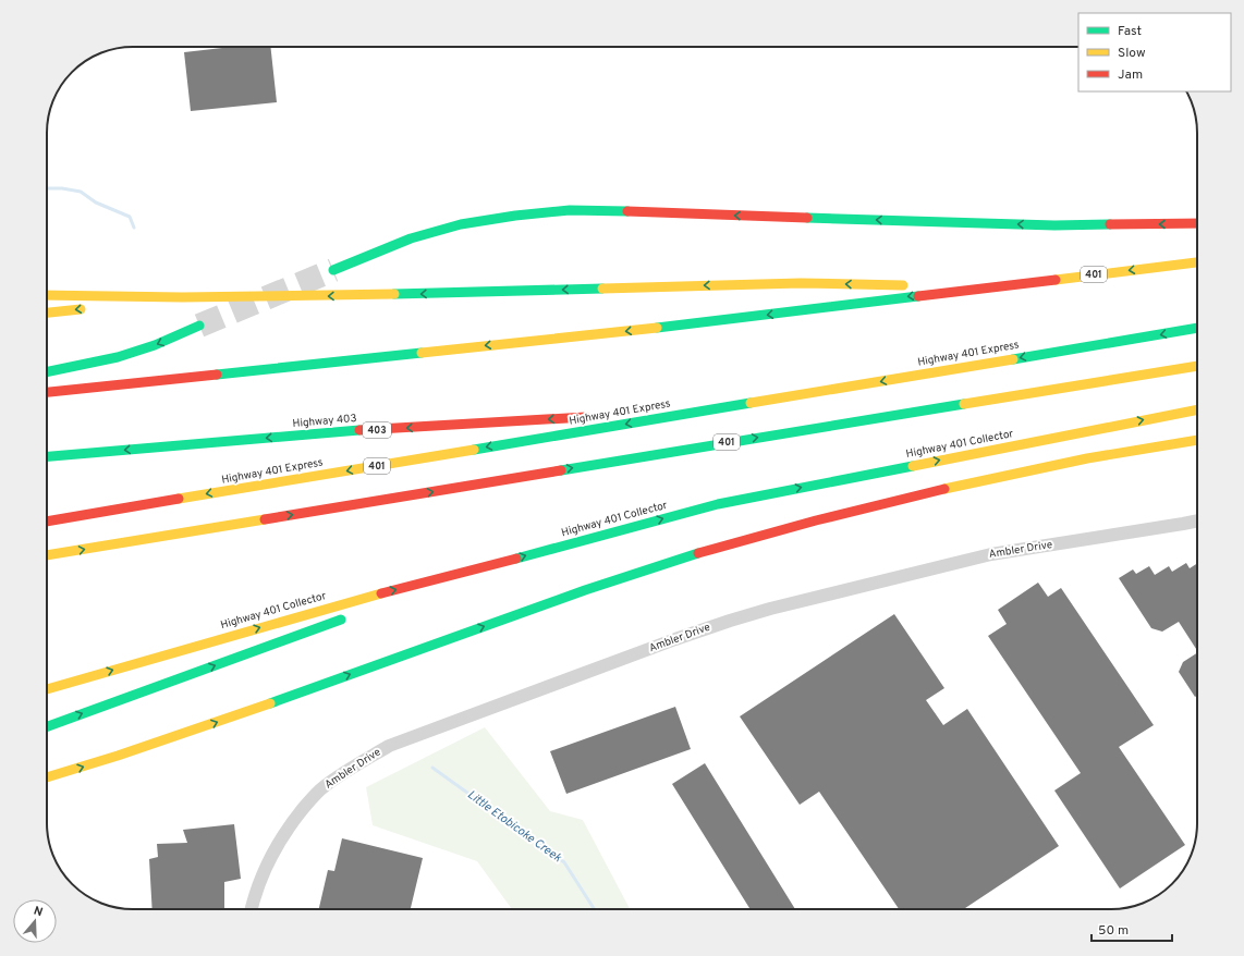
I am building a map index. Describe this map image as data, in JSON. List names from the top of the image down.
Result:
{
  "streets": {
    "highway": [
      "401",
      "Highway 401 Express",
      "Highway 403",
      "403",
      "Highway 401 Collector"
    ],
    "street": ["Ambler Drive"]
  },
  "water": ["Little Etobicoke Creek"],
  "legend": ["Fast", "Slow", "Jam"],
  "scale_bar": "50 m",
  "north": "top"
}
